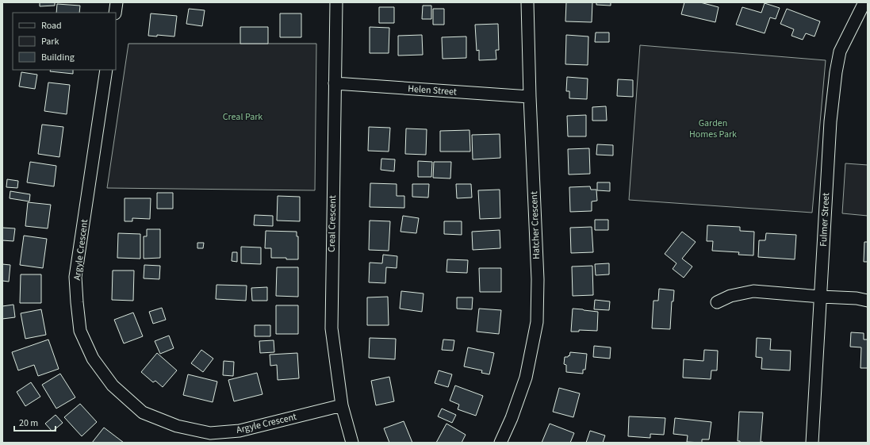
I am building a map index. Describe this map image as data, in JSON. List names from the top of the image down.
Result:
{
  "streets": {
    "street": [
      "Helen Street",
      "Fulmer Street",
      "Creal Crescent",
      "Hatcher Crescent",
      "Argyle Crescent"
    ]
  },
  "crossings": [
    ["Helen Street", "Creal Crescent"],
    ["Helen Street", "Hatcher Crescent"],
    ["Creal Crescent", "Argyle Crescent"]
  ],
  "parks": ["Creal Park", "Garden Homes Park"],
  "legend": ["Road", "Park", "Building"],
  "scale_bar": "20 m"
}
